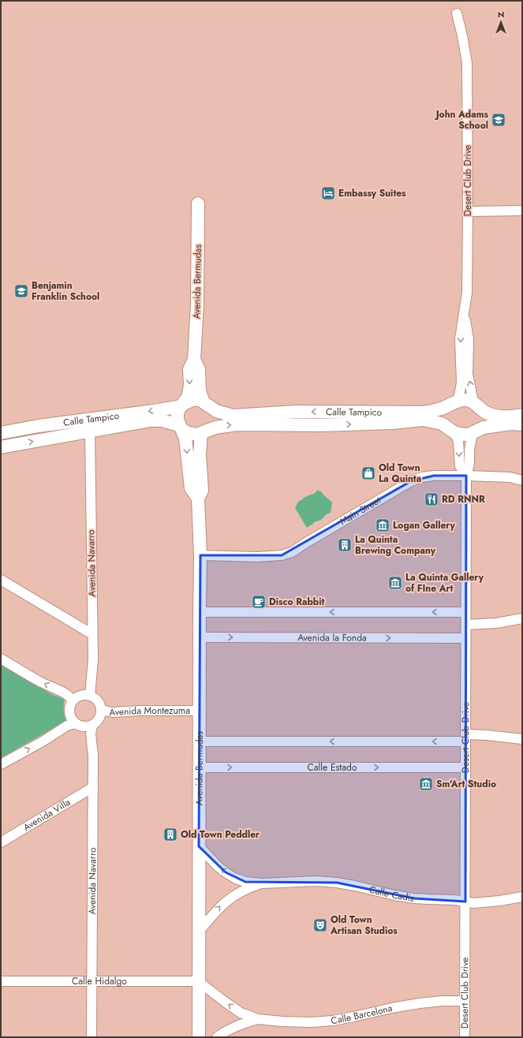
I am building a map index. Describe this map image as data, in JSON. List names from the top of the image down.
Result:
{
  "streets": {
    "street": [
      "Desert Club Drive",
      "Avenida Bermudas",
      "Calle Tampico",
      "Main Street",
      "Avenida Navarro",
      "Avenida la Fonda",
      "Avenida Montezuma",
      "Calle Estado",
      "Avenida Villa",
      "Calle Cadiz",
      "Calle Hidalgo",
      "Calle Barcelona"
    ]
  },
  "crossings": [
    ["Desert Club Drive", "Calle Tampico"],
    ["Desert Club Drive", "Main Street"],
    ["Desert Club Drive", "Avenida la Fonda"],
    ["Desert Club Drive", "Calle Estado"],
    ["Desert Club Drive", "Calle Cadiz"],
    ["Desert Club Drive", "Calle Barcelona"],
    ["Avenida Bermudas", "Calle Tampico"],
    ["Avenida Bermudas", "Main Street"],
    ["Avenida Bermudas", "Avenida la Fonda"],
    ["Avenida Bermudas", "Avenida Montezuma"],
    ["Avenida Bermudas", "Calle Estado"],
    ["Avenida Bermudas", "Calle Cadiz"],
    ["Avenida Bermudas", "Calle Hidalgo"],
    ["Avenida Bermudas", "Calle Barcelona"],
    ["Calle Tampico", "Avenida Navarro"],
    ["Avenida Navarro", "Avenida Montezuma"],
    ["Avenida Navarro", "Avenida Villa"],
    ["Avenida Navarro", "Calle Hidalgo"],
    ["Calle Hidalgo", "Calle Barcelona"]
  ],
  "places": {
    "school or university": ["John Adams School", "Benjamin Franklin School"],
    "hotel": ["Embassy Suites"],
    "shop": ["Old Town La Quinta"],
    "restaurant": ["RD RNNR"],
    "museum": ["Logan Gallery", "La Quinta Gallery of FIne Art", "Sm'Art Studio"],
    "building": ["La Quinta Brewing Company", "Old Town Peddler"],
    "cafe": ["Disco Rabbit"],
    "theatre": ["Old Town Artisan Studios"]
  },
  "north": "top"
}
